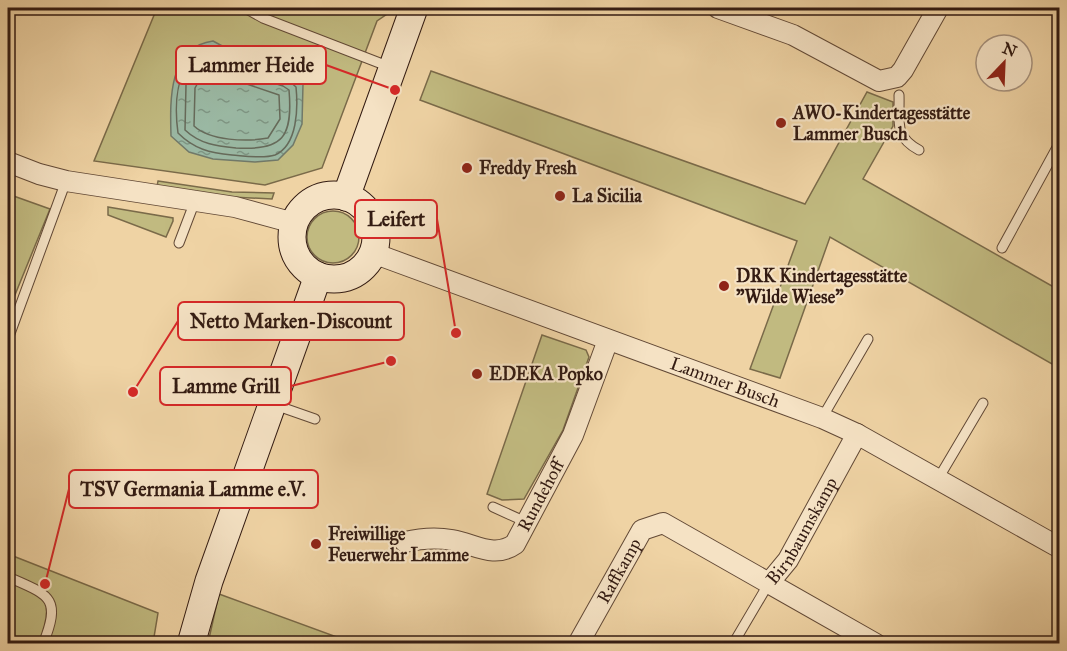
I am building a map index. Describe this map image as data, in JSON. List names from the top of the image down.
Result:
{
  "streets": {
    "street": [
      "Lammer Busch",
      "Rundehoff",
      "Birnbaumskamp",
      "Raffkamp"
    ]
  },
  "crossings": [
    ["Lammer Busch", "Rundehoff"],
    ["Lammer Busch", "Birnbaumskamp"],
    ["Birnbaumskamp", "Raffkamp"]
  ],
  "places": [
    "Lammer Heide",
    "AWO-Kindertagesstätte Lammer Busch",
    "Freddy Fresh",
    "La Sicilia",
    "DRK Kindertagesstätte \"Wilde Wiese\"",
    "Leifert",
    "Lamme Grill",
    "EDEKA Popko",
    "Netto Marken-Discount",
    "Freiwillige Feuerwehr Lamme",
    "TSV Germania Lamme e.V."
  ],
  "north": "top right"
}
